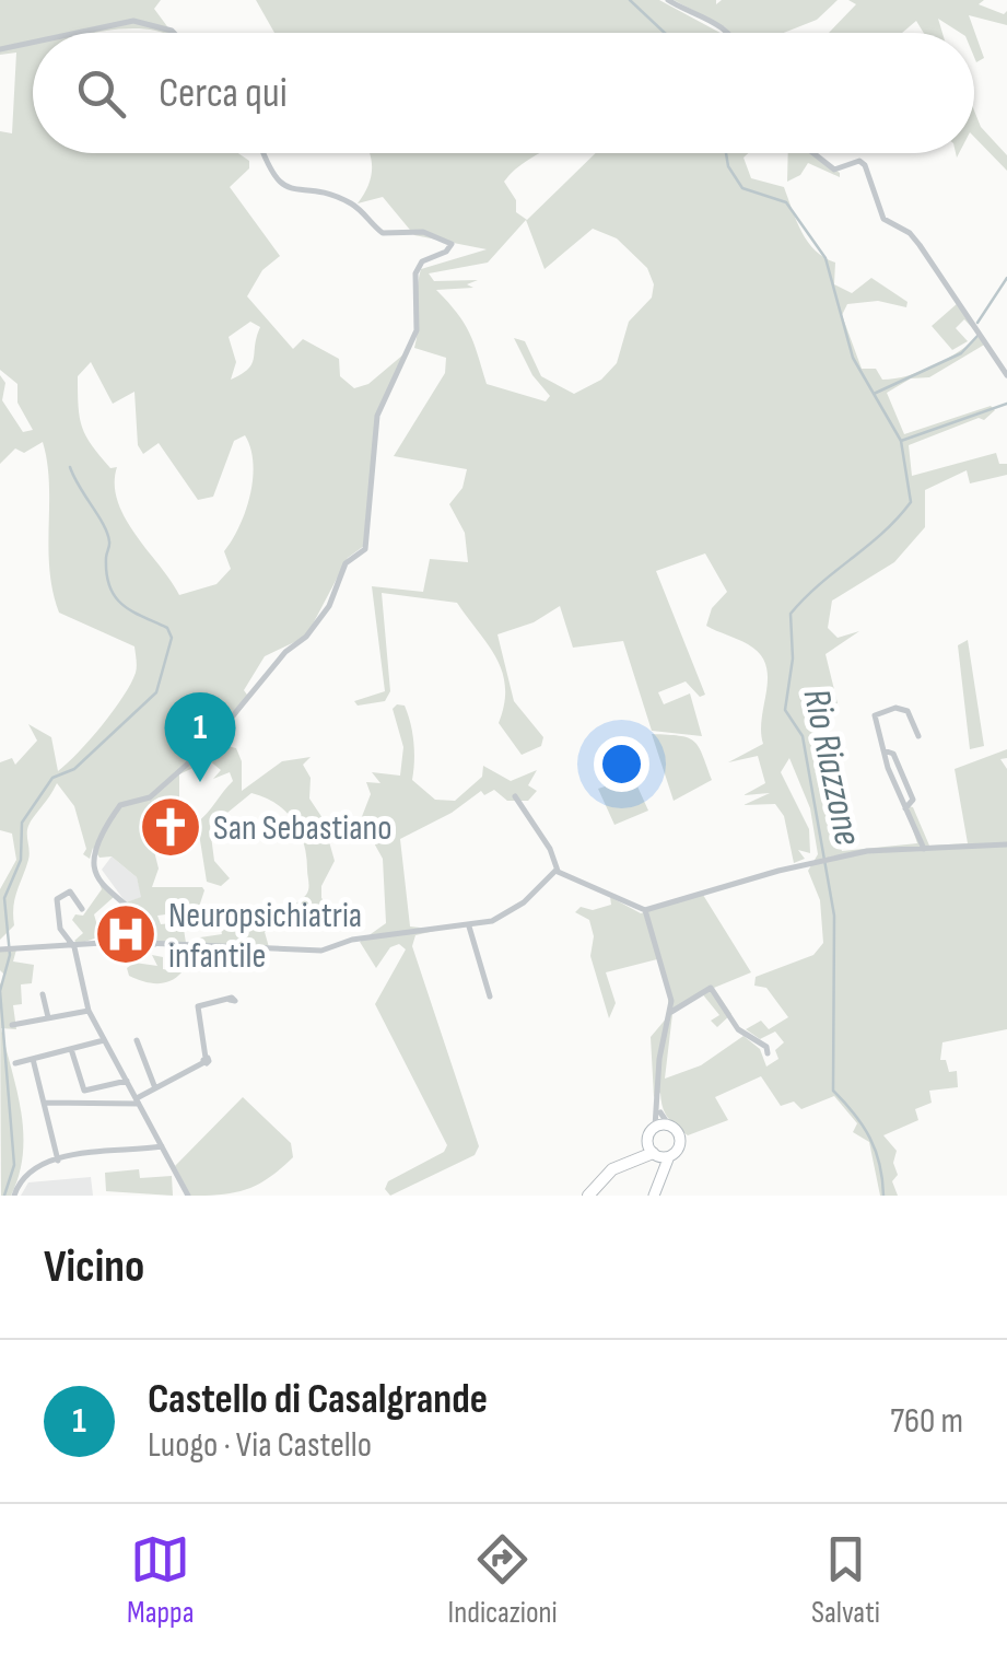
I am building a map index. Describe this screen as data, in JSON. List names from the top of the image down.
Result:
{
  "water": ["Rio Riazzone"],
  "places": {
    "church": ["San Sebastiano"],
    "hospital": ["Neuropsichiatria infantile"]
  },
  "page": {
    "search": "Cerca qui",
    "pins": "1",
    "heading": "Vicino",
    "list": [
      {
        "mark": "1",
        "name": "Castello di Casalgrande",
        "note": "Luogo · Via Castello",
        "value": "760 m"
      }
    ],
    "nav": ["Mappa", "Indicazioni", "Salvati"]
  }
}
